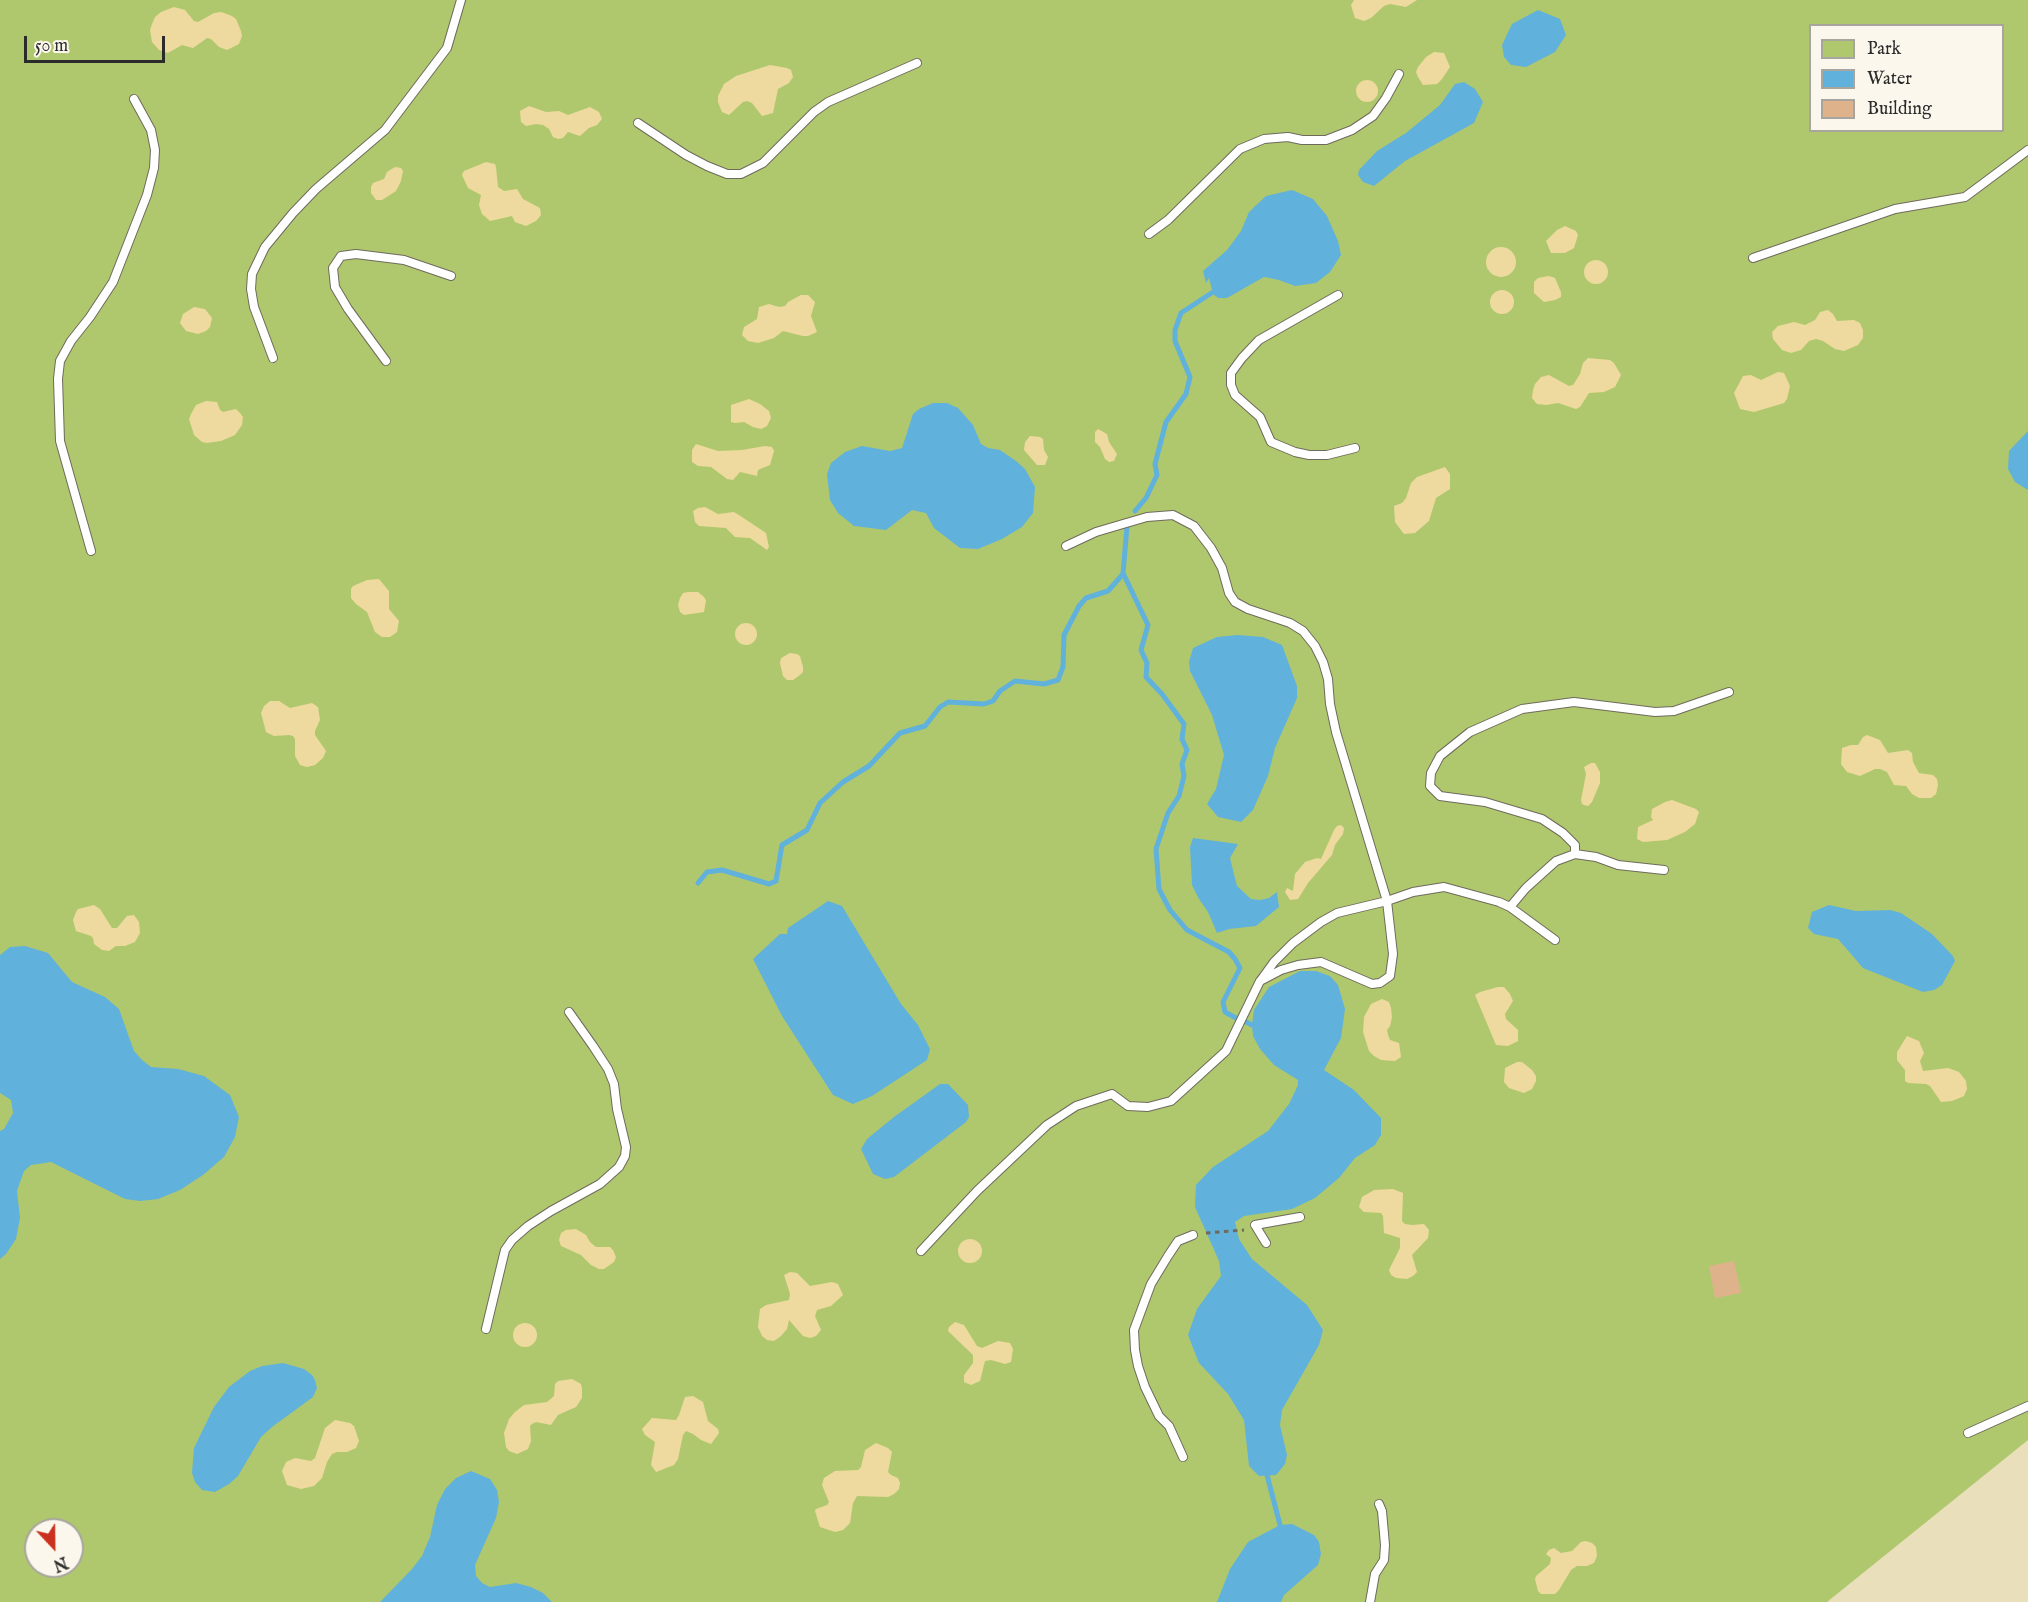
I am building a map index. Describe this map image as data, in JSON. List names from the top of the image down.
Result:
{
  "legend": ["Park", "Water", "Building"],
  "scale_bar": "50 m",
  "north": "bottom"
}
